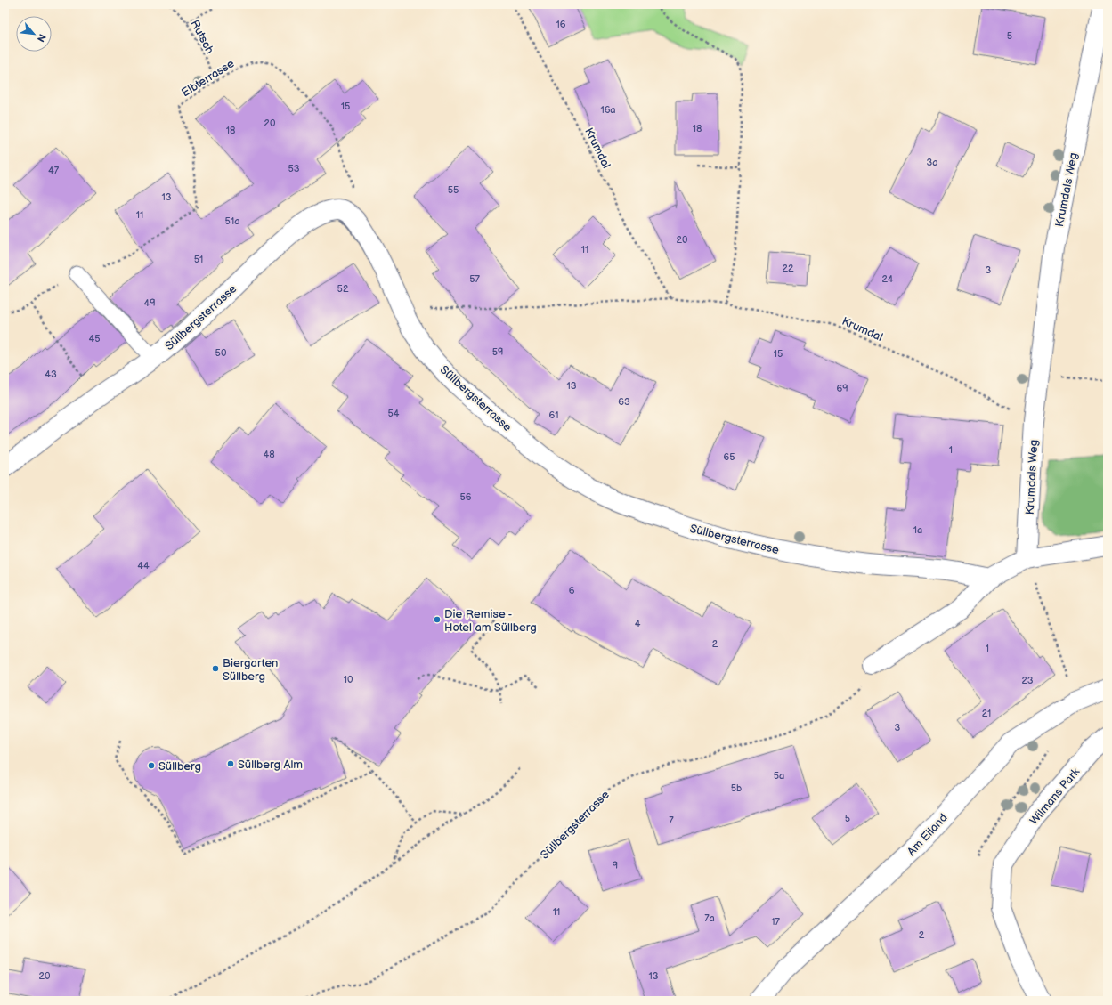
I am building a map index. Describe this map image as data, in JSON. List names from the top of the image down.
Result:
{
  "streets": {
    "street": [
      "Krumdals Weg",
      "Süllbergsterrasse",
      "Wilmans Park",
      "Am Eiland"
    ],
    "path": ["Rutsch", "Elbterrasse", "Krumdal"]
  },
  "crossings": [
    ["Rutsch", "Elbterrasse"],
    ["Krumdal", "Krumdals Weg"],
    ["Krumdal", "Süllbergsterrasse"]
  ],
  "places": [
    "Die Remise - Hotel am Süllberg",
    "Biergarten Süllberg",
    "Süllberg Alm",
    "Süllberg"
  ],
  "house_numbers": [
    "16",
    "5",
    "15",
    "16a",
    "20",
    "18",
    "18",
    "3a",
    "53",
    "47",
    "55",
    "13",
    "11",
    "51a",
    "20",
    "11",
    "51",
    "22",
    "3",
    "57",
    "24",
    "52",
    "49",
    "45",
    "59",
    "50",
    "15",
    "43",
    "13",
    "69",
    "63",
    "54",
    "61",
    "1",
    "48",
    "65",
    "56",
    "1a",
    "44",
    "6",
    "4",
    "2",
    "1",
    "10",
    "23",
    "21",
    "3",
    "5a",
    "5b",
    "5",
    "7",
    "9",
    "11",
    "7a",
    "17",
    "2",
    "20",
    "13"
  ],
  "north": "bottom right"
}
